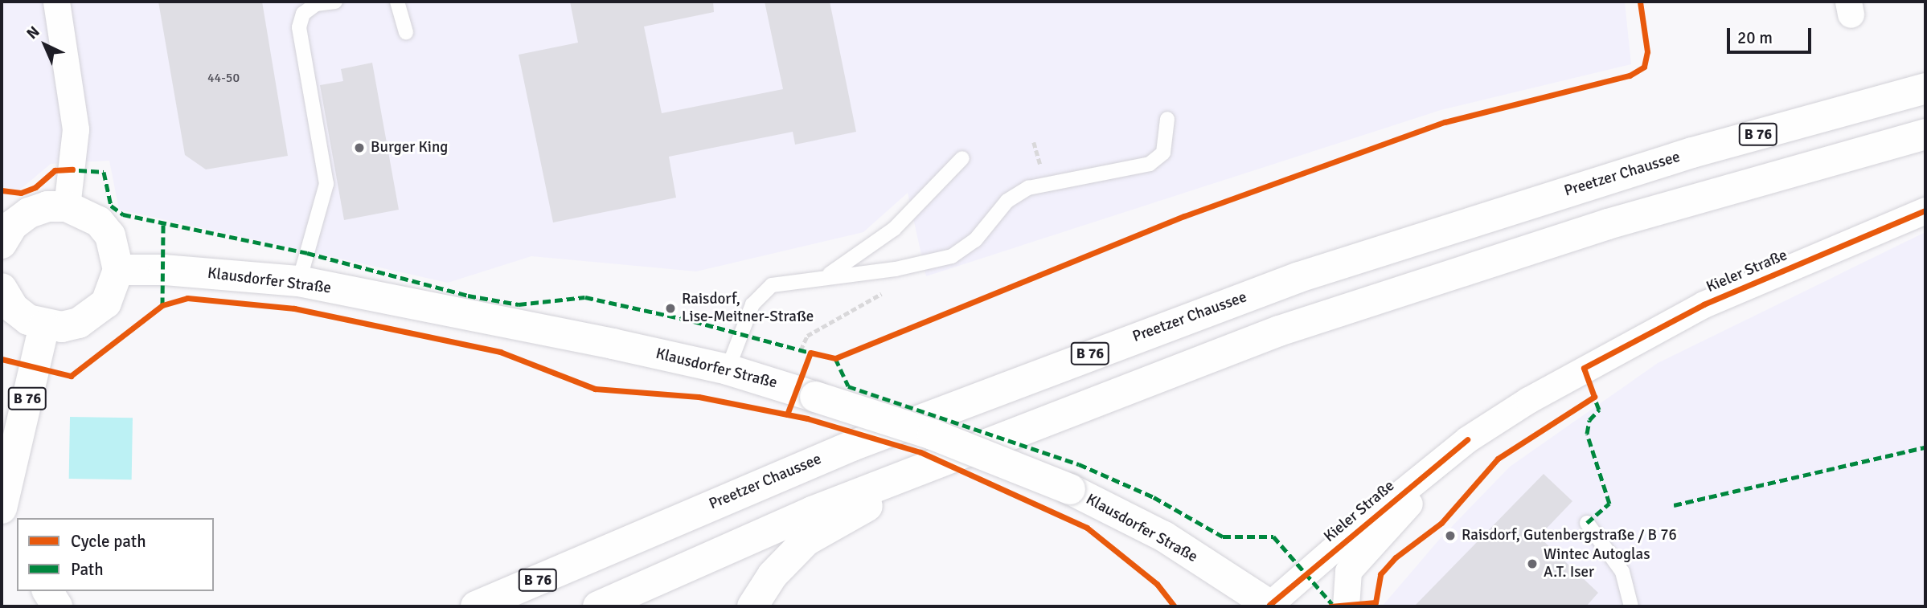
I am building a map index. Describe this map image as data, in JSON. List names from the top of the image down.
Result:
{
  "streets": {
    "main road": ["B 76", "Preetzer Chaussee", "Klausdorfer Straße"],
    "street": ["Kieler Straße"]
  },
  "crossings": [
    ["Kieler Straße", "Klausdorfer Straße"]
  ],
  "places": [
    "Burger King",
    "Raisdorf, Lise-Meitner-Straße",
    "Raisdorf, Gutenbergstraße / B 76",
    "Wintec Autoglas A.T. Iser"
  ],
  "house_numbers": ["44-50"],
  "legend": ["Cycle path", "Path"],
  "scale_bar": "20 m",
  "north": "top left"
}
